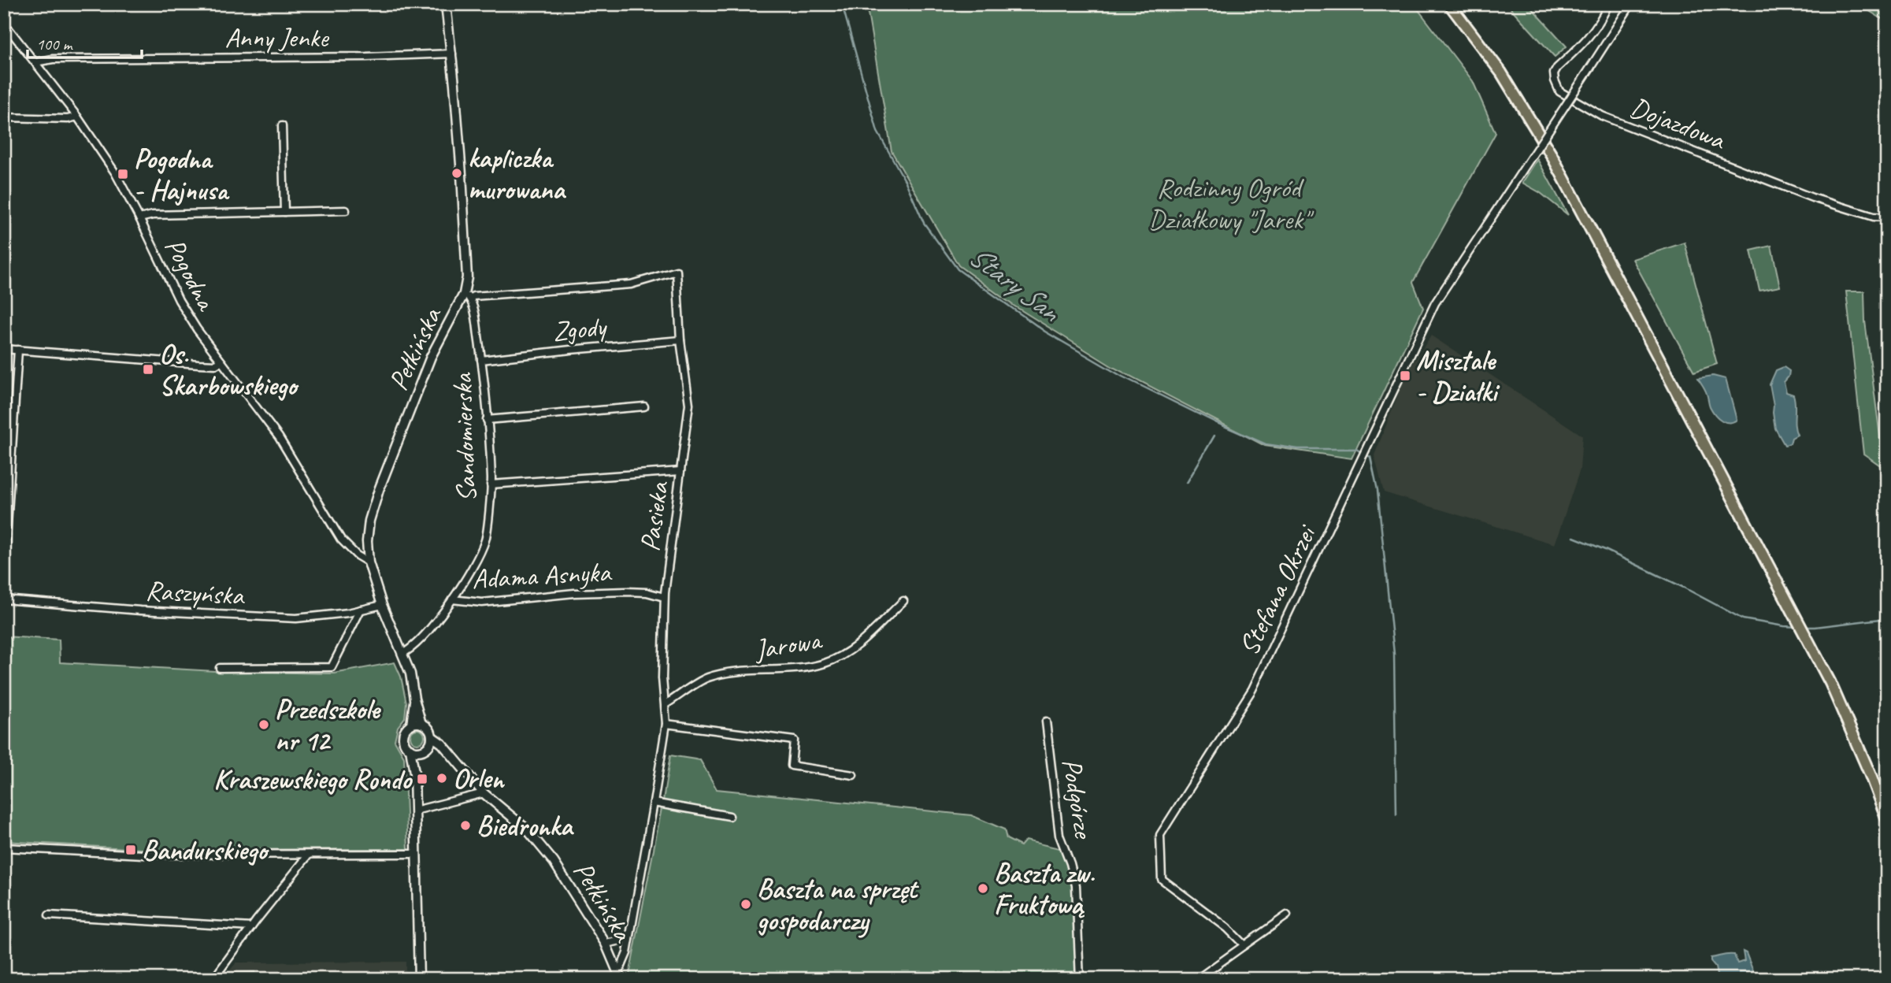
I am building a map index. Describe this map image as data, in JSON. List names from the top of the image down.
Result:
{
  "streets": {
    "street": [
      "Anny Jenke",
      "Dojazdowa",
      "Pogodna",
      "Zgody",
      "Pełkińska",
      "Sandomierska",
      "Pasieka",
      "Adama Asnyka",
      "Stefana Okrzei",
      "Raszyńska",
      "Jarowa",
      "Podgórze"
    ]
  },
  "crossings": [
    ["Anny Jenke", "Pogodna"],
    ["Anny Jenke", "Pełkińska"],
    ["Pogodna", "Pełkińska"],
    ["Zgody", "Sandomierska"],
    ["Zgody", "Pasieka"],
    ["Pełkińska", "Sandomierska"],
    ["Pełkińska", "Pasieka"],
    ["Pełkińska", "Raszyńska"],
    ["Sandomierska", "Pasieka"],
    ["Sandomierska", "Adama Asnyka"],
    ["Pasieka", "Adama Asnyka"],
    ["Pasieka", "Jarowa"]
  ],
  "water": ["Stary San"],
  "parks": ["Rodzinny Ogród Działkowy \"Jarek\""],
  "places": {
    "other": [
      "kapliczka murowana",
      "Przedszkole nr 12",
      "Orlen",
      "Biedronka",
      "Baszta zw. Fruktową",
      "Baszta na sprzęt gospodarczy"
    ],
    "transit": [
      "Pogodna - Hajnusa",
      "Os. Skarbowskiego",
      "Misztale - Działki",
      "Kraszewskiego Rondo",
      "Bandurskiego"
    ]
  },
  "scale_bar": "100 m"
}
